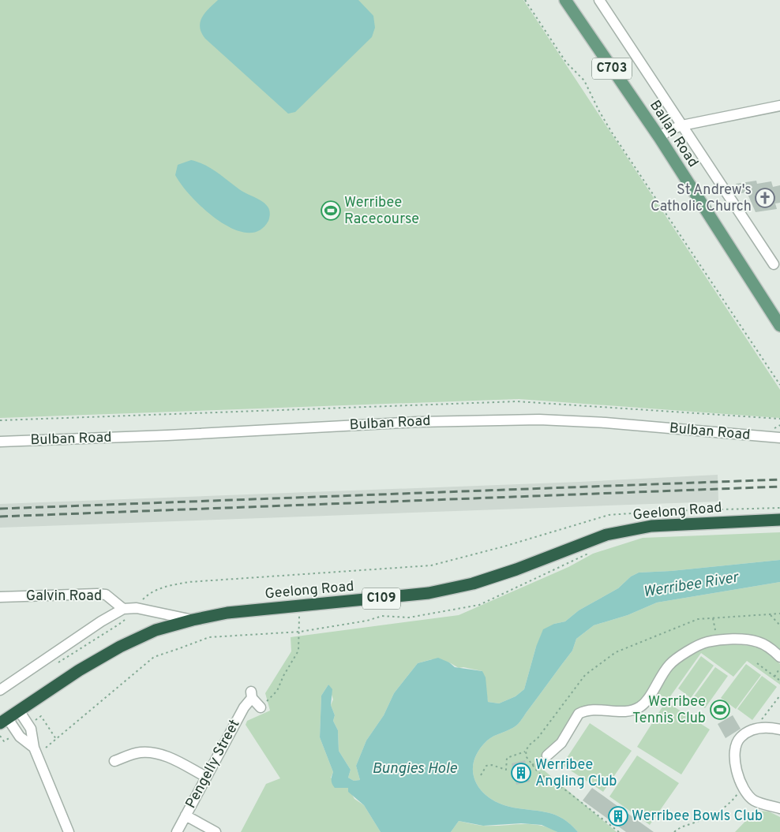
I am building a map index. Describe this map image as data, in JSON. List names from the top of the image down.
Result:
{
  "streets": {
    "highway": ["Geelong Road", "C109"],
    "main road": ["C703", "Ballan Road"],
    "street": ["Bulban Road", "Galvin Road", "Pengelly Street"]
  },
  "water": ["Werribee River", "Bungies Hole"],
  "places": {
    "church": ["St Andrew's Catholic Church"],
    "sports": ["Werribee Racecourse", "Werribee Tennis Club"],
    "building": ["Werribee Angling Club", "Werribee Bowls Club"]
  }
}
